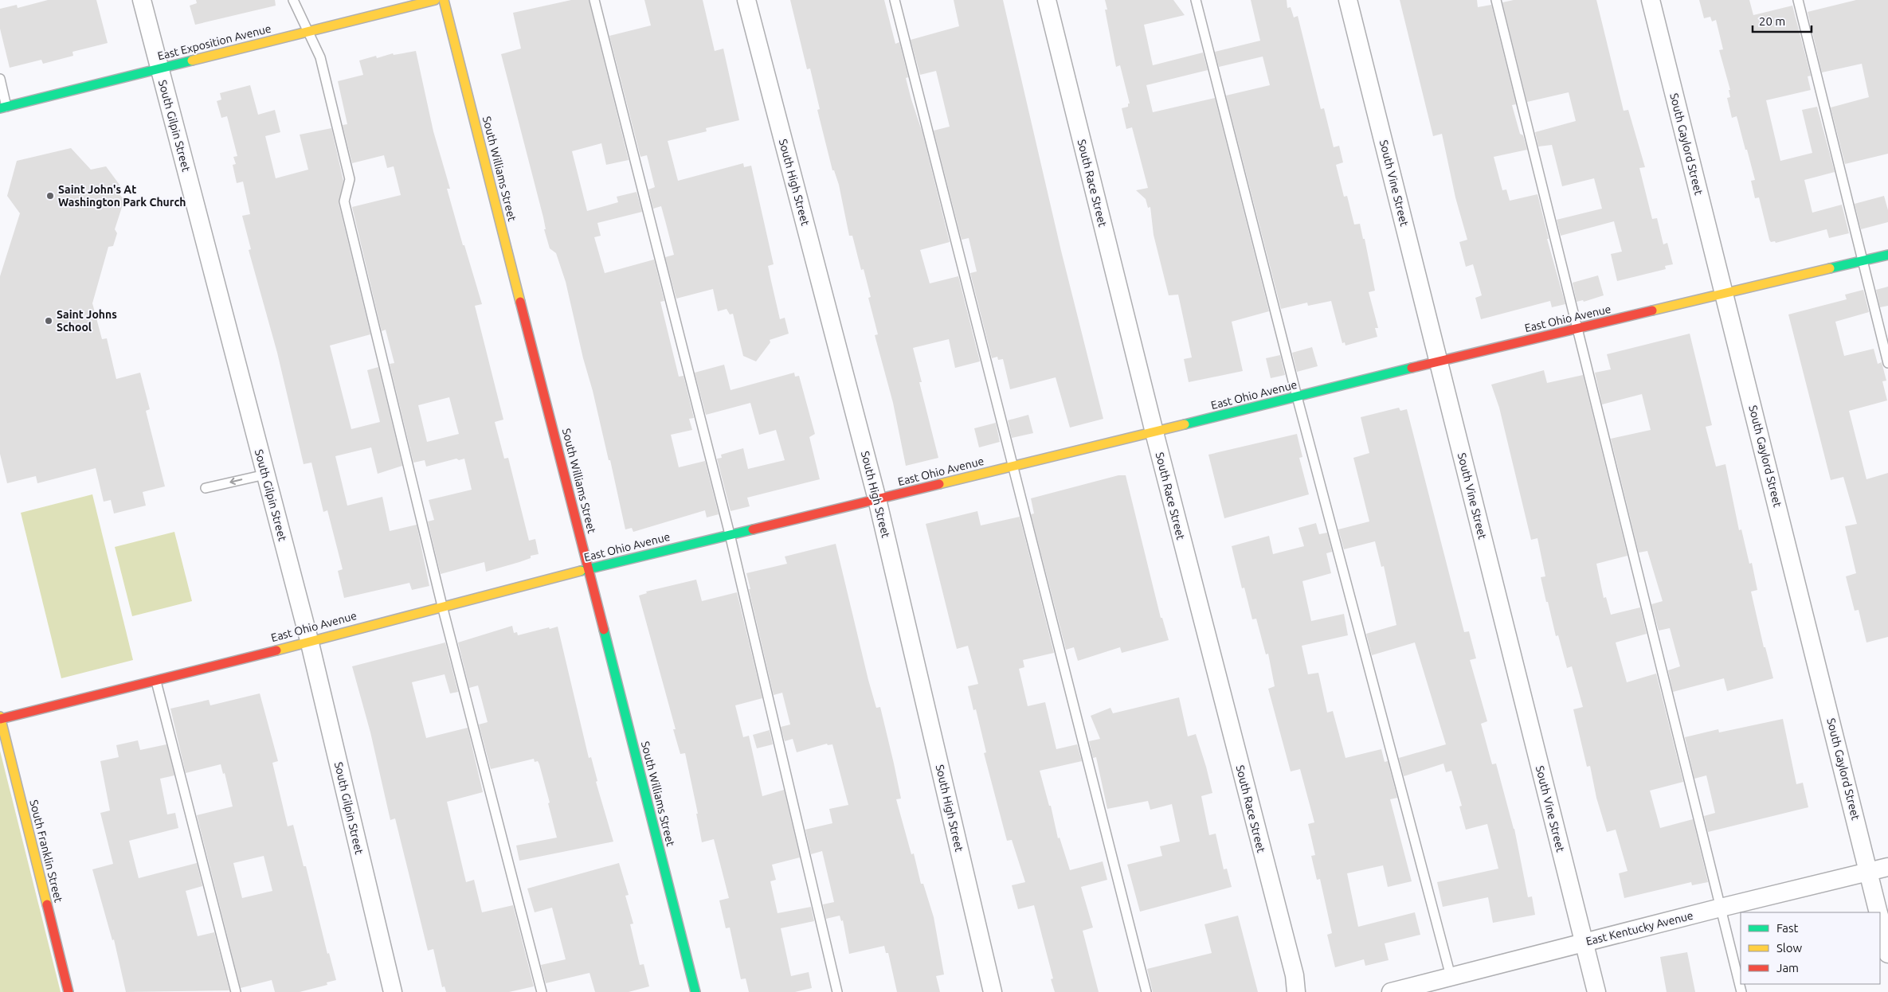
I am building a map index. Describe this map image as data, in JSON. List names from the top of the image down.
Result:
{
  "streets": {
    "street": [
      "East Exposition Avenue",
      "South Gilpin Street",
      "South Gaylord Street",
      "South Williams Street",
      "South High Street",
      "South Race Street",
      "South Vine Street",
      "East Ohio Avenue",
      "South Franklin Street",
      "East Kentucky Avenue"
    ]
  },
  "crossings": [
    ["East Exposition Avenue", "South Gilpin Street"],
    ["South Gilpin Street", "East Ohio Avenue"],
    ["South Gaylord Street", "East Ohio Avenue"],
    ["South Gaylord Street", "East Kentucky Avenue"],
    ["South Williams Street", "East Ohio Avenue"],
    ["South High Street", "East Ohio Avenue"],
    ["South Race Street", "East Ohio Avenue"],
    ["South Vine Street", "East Ohio Avenue"],
    ["South Vine Street", "East Kentucky Avenue"],
    ["East Ohio Avenue", "South Franklin Street"]
  ],
  "places": ["Saint John's At Washington Park Church", "Saint Johns School"],
  "legend": ["Fast", "Slow", "Jam"],
  "scale_bar": "20 m"
}
